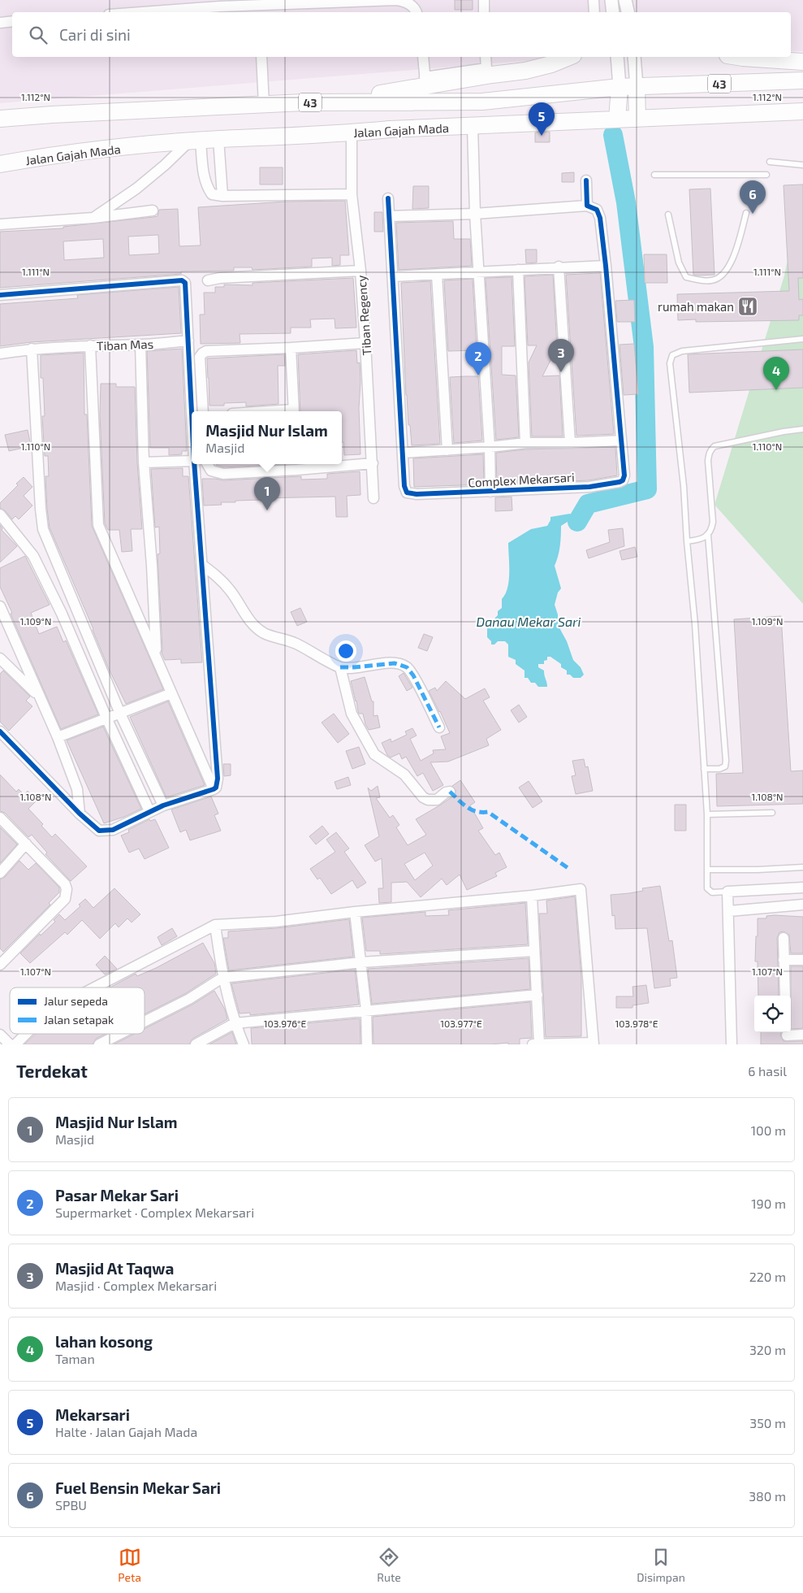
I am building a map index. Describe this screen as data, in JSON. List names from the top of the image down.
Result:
{
  "streets": {
    "highway": ["43", "Jalan Gajah Mada"],
    "street": ["Tiban Regency", "Tiban Mas", "Complex Mekarsari"]
  },
  "crossings": [
    ["Jalan Gajah Mada", "Tiban Regency"],
    ["Jalan Gajah Mada", "Complex Mekarsari"]
  ],
  "water": ["Danau Mekar Sari"],
  "places": {
    "restaurant": ["rumah makan"]
  },
  "legend": ["Jalur sepeda", "Jalan setapak"],
  "page": {
    "search": "Cari di sini",
    "pins": [
      "5",
      "6",
      "3",
      "2",
      "4",
      "1"
    ],
    "popup": ["Masjid Nur Islam", "Masjid"],
    "heading": ["Terdekat", "6 hasil"],
    "list": [
      {
        "mark": "1",
        "name": "Masjid Nur Islam",
        "note": "Masjid",
        "value": "100 m"
      },
      {
        "mark": "2",
        "name": "Pasar Mekar Sari",
        "note": "Supermarket · Complex Mekarsari",
        "value": "190 m"
      },
      {
        "mark": "3",
        "name": "Masjid At Taqwa",
        "note": "Masjid · Complex Mekarsari",
        "value": "220 m"
      },
      {
        "mark": "4",
        "name": "lahan kosong",
        "note": "Taman",
        "value": "320 m"
      },
      {
        "mark": "5",
        "name": "Mekarsari",
        "note": "Halte · Jalan Gajah Mada",
        "value": "350 m"
      },
      {
        "mark": "6",
        "name": "Fuel Bensin Mekar Sari",
        "note": "SPBU",
        "value": "380 m"
      }
    ],
    "nav": ["Peta", "Rute", "Disimpan"]
  },
  "coordinates": [
    "1.112°N",
    "1.111°N",
    "1.110°N",
    "1.109°N",
    "1.108°N",
    "1.107°N",
    "103.976°E",
    "103.977°E",
    "103.978°E"
  ]
}
